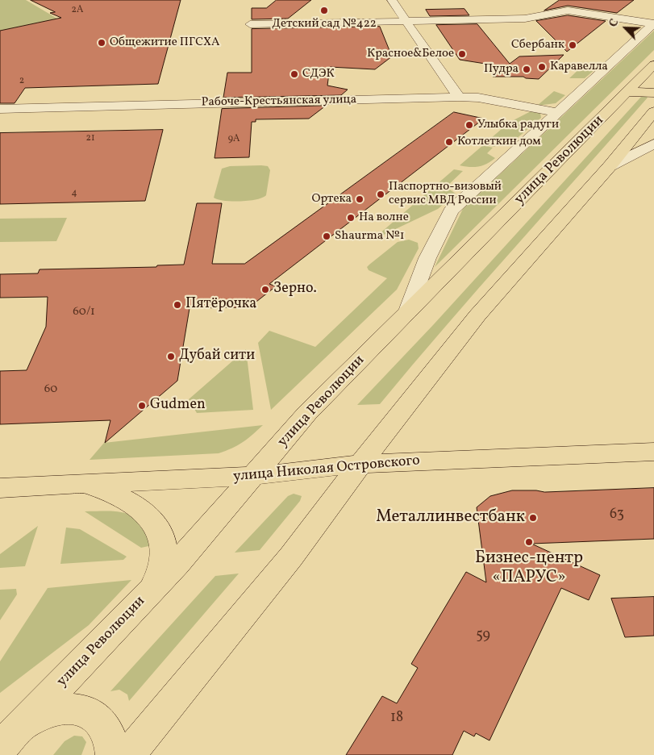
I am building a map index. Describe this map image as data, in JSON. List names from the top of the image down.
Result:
{
  "streets": {
    "main road": ["улица Революции", "улица Николая Островского"],
    "street": ["Рабоче-Крестьянская улица"]
  },
  "crossings": [
    ["улица Революции", "улица Николая Островского"]
  ],
  "places": [
    "Детский сад №422",
    "Общежитие ПГСХА",
    "Сбербанк",
    "Красное&Белое",
    "Каравелла",
    "Пудра",
    "СДЭК",
    "Улыбка радуги",
    "Котлеткин дом",
    "Паспортно-визовый сервис МВД России",
    "Ортека",
    "На волне",
    "Shaurma №1",
    "Зерно.",
    "Пятёрочка",
    "Дубай сити",
    "Gudmen",
    "Металлинвестбанк",
    "Бизнес-центр «ПАРУС»"
  ],
  "house_numbers": [
    "2А",
    "2",
    "21",
    "9А",
    "4",
    "60/1",
    "60",
    "63",
    "59",
    "18"
  ],
  "north": "top left"
}
